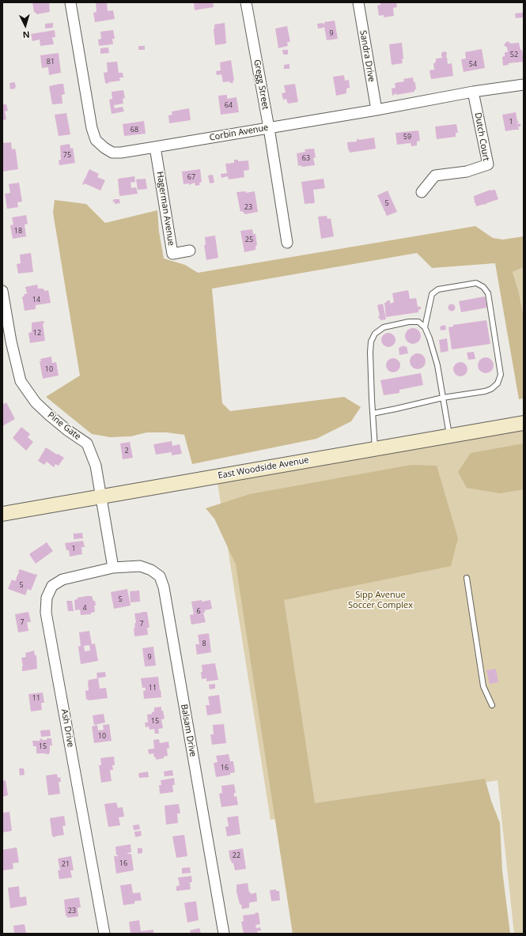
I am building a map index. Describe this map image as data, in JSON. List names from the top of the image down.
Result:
{
  "streets": {
    "main road": ["East Woodside Avenue"],
    "street": [
      "Sandra Drive",
      "Gregg Street",
      "Corbin Avenue",
      "Dutch Court",
      "Hagerman Avenue",
      "Pine Gate",
      "Ash Drive",
      "Balsam Drive"
    ]
  },
  "crossings": [
    ["Sandra Drive", "Corbin Avenue"],
    ["Gregg Street", "Corbin Avenue"],
    ["Corbin Avenue", "Dutch Court"],
    ["Corbin Avenue", "Hagerman Avenue"],
    ["Pine Gate", "East Woodside Avenue"],
    ["Pine Gate", "Ash Drive"],
    ["Pine Gate", "Balsam Drive"],
    ["Ash Drive", "Balsam Drive"]
  ],
  "parks": ["Sipp Avenue Soccer Complex"],
  "house_numbers": [
    "9",
    "52",
    "81",
    "54",
    "64",
    "1",
    "68",
    "59",
    "75",
    "63",
    "67",
    "5",
    "23",
    "18",
    "25",
    "14",
    "12",
    "10",
    "2",
    "1",
    "5",
    "5",
    "4",
    "6",
    "7",
    "7",
    "8",
    "9",
    "11",
    "11",
    "15",
    "10",
    "15",
    "16",
    "22",
    "16",
    "21",
    "23"
  ],
  "north": "bottom"
}
